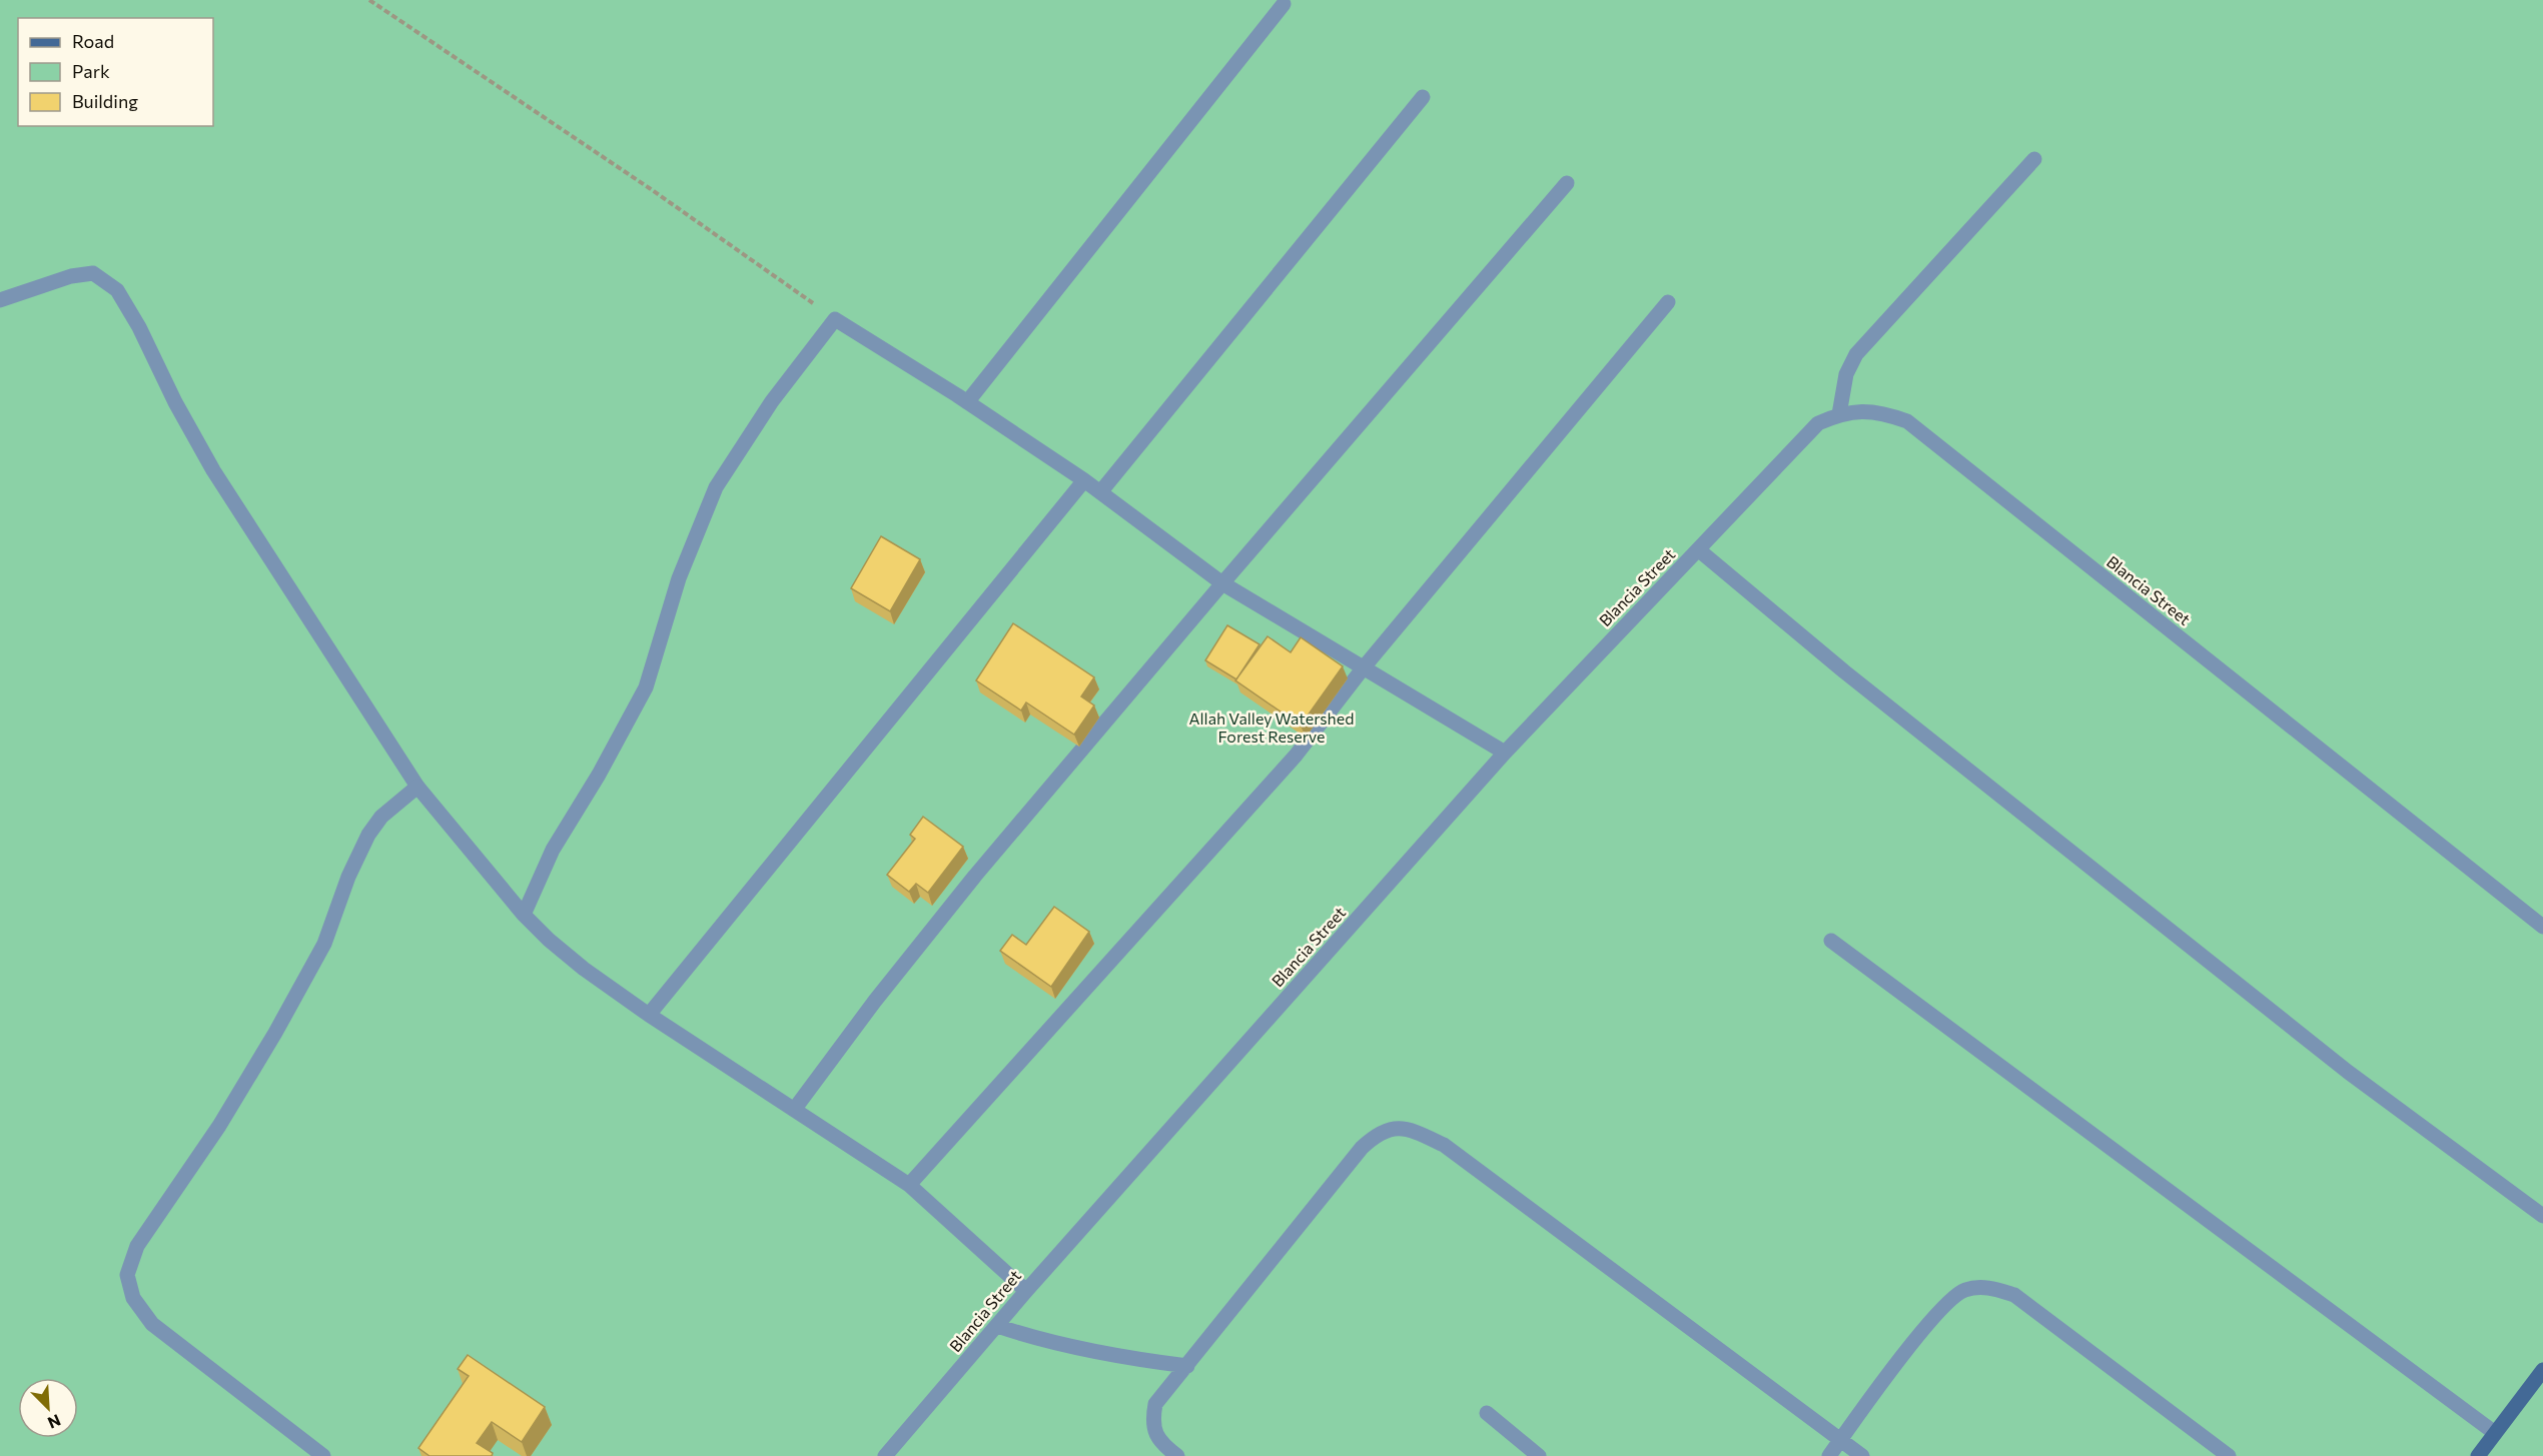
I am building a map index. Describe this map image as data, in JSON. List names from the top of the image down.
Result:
{
  "streets": {
    "street": ["Blancia Street"]
  },
  "parks": ["Allah Valley Watershed Forest Reserve"],
  "legend": ["Road", "Park", "Building"],
  "north": "bottom right"
}
